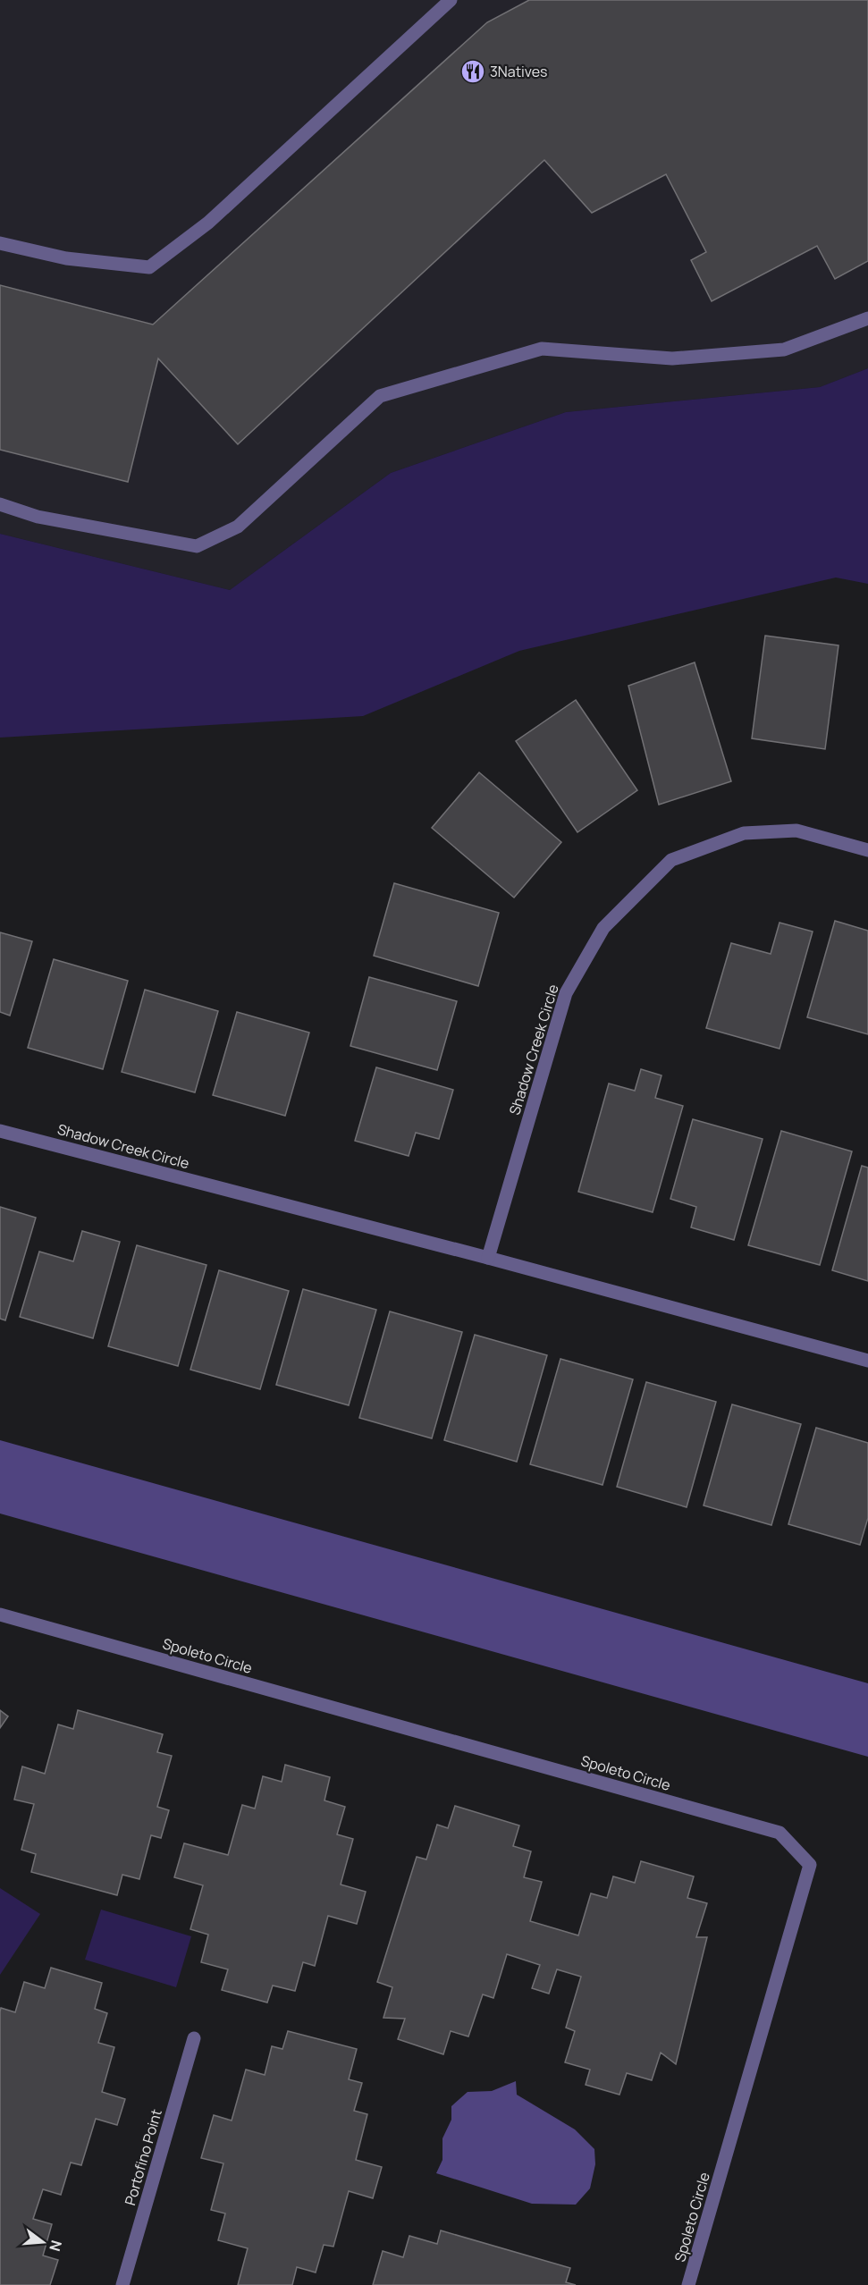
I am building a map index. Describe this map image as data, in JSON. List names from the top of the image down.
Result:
{
  "streets": {
    "street": ["Shadow Creek Circle", "Spoleto Circle", "Portofino Point"]
  },
  "places": {
    "restaurant": ["3Natives"]
  },
  "north": "right"
}
